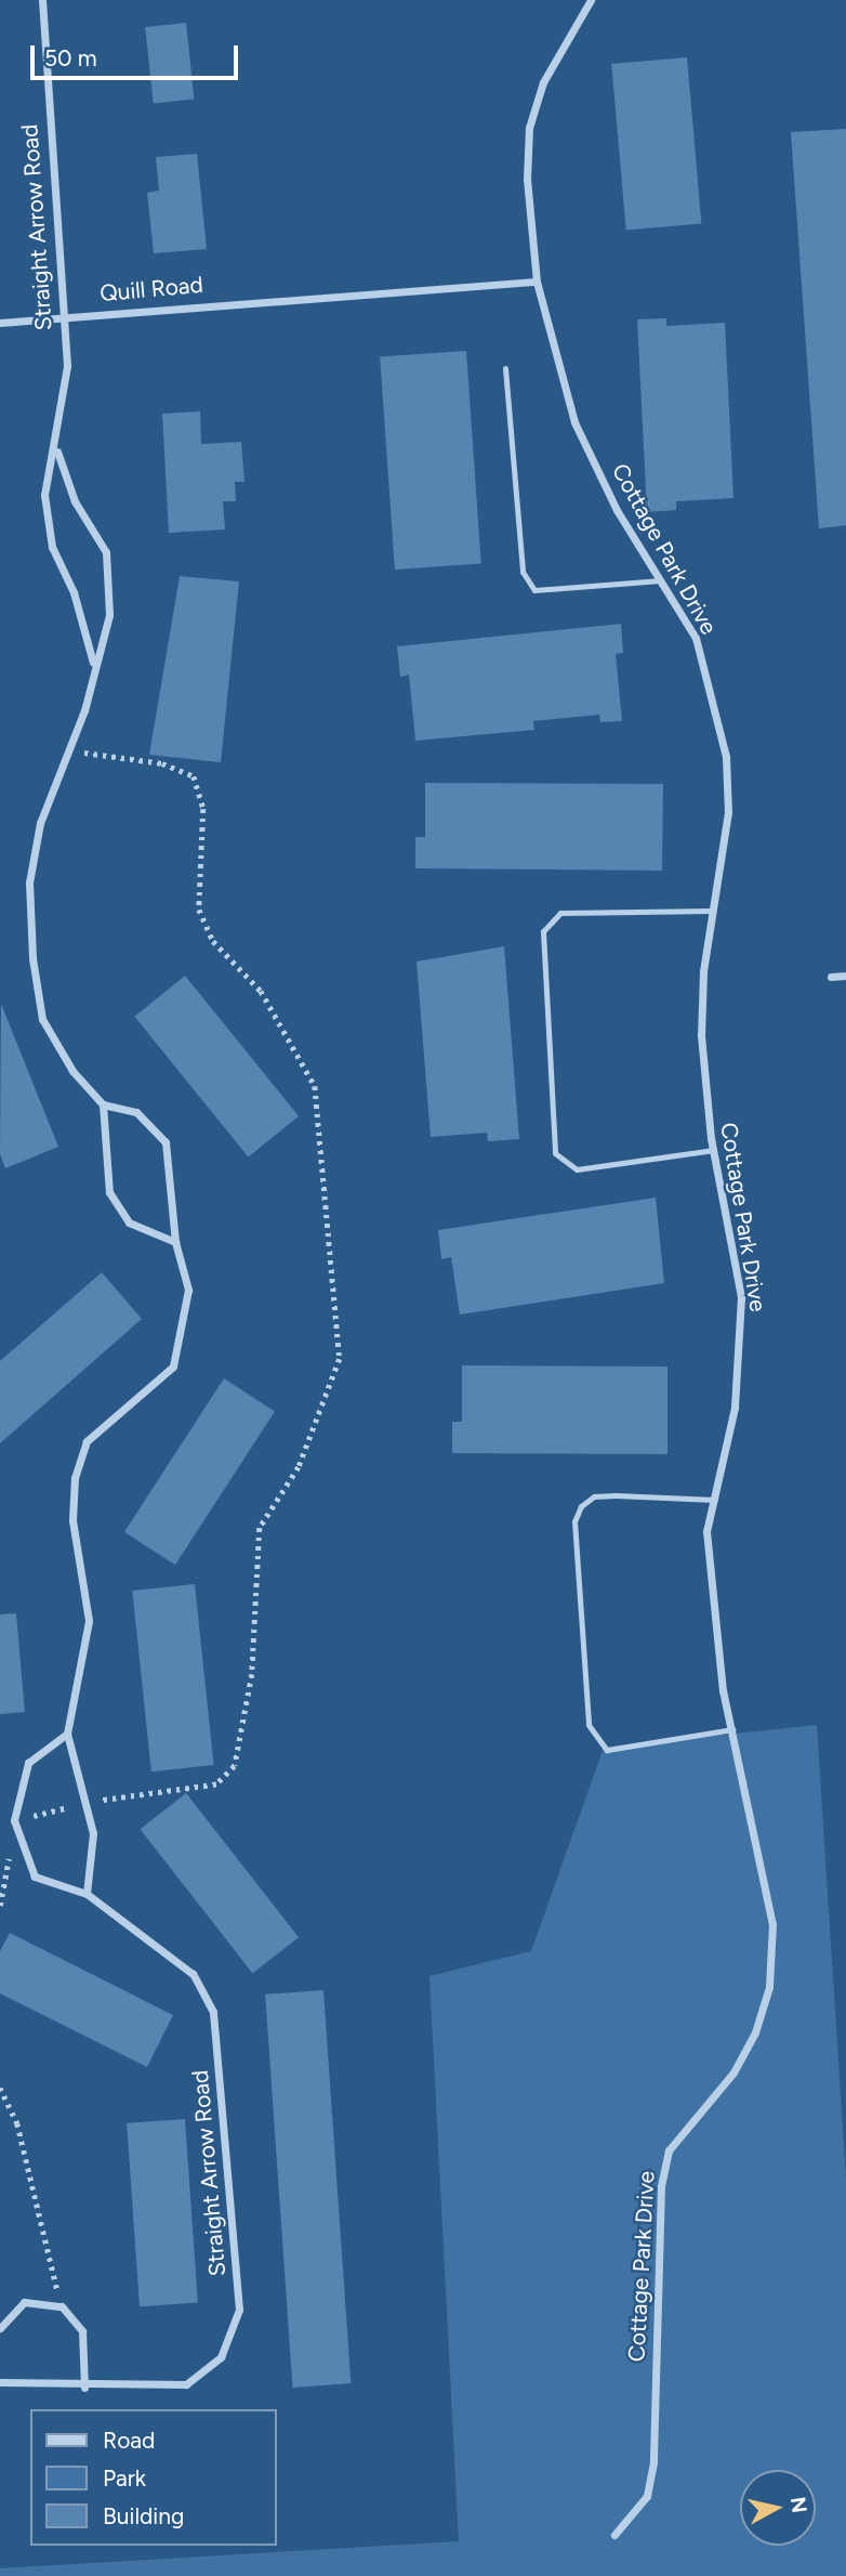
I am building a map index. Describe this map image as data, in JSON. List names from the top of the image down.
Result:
{
  "streets": {
    "street": ["Straight Arrow Road", "Quill Road", "Cottage Park Drive"]
  },
  "crossings": [
    ["Straight Arrow Road", "Quill Road"],
    ["Quill Road", "Cottage Park Drive"]
  ],
  "legend": ["Road", "Park", "Building"],
  "scale_bar": "50 m",
  "north": "right"
}
